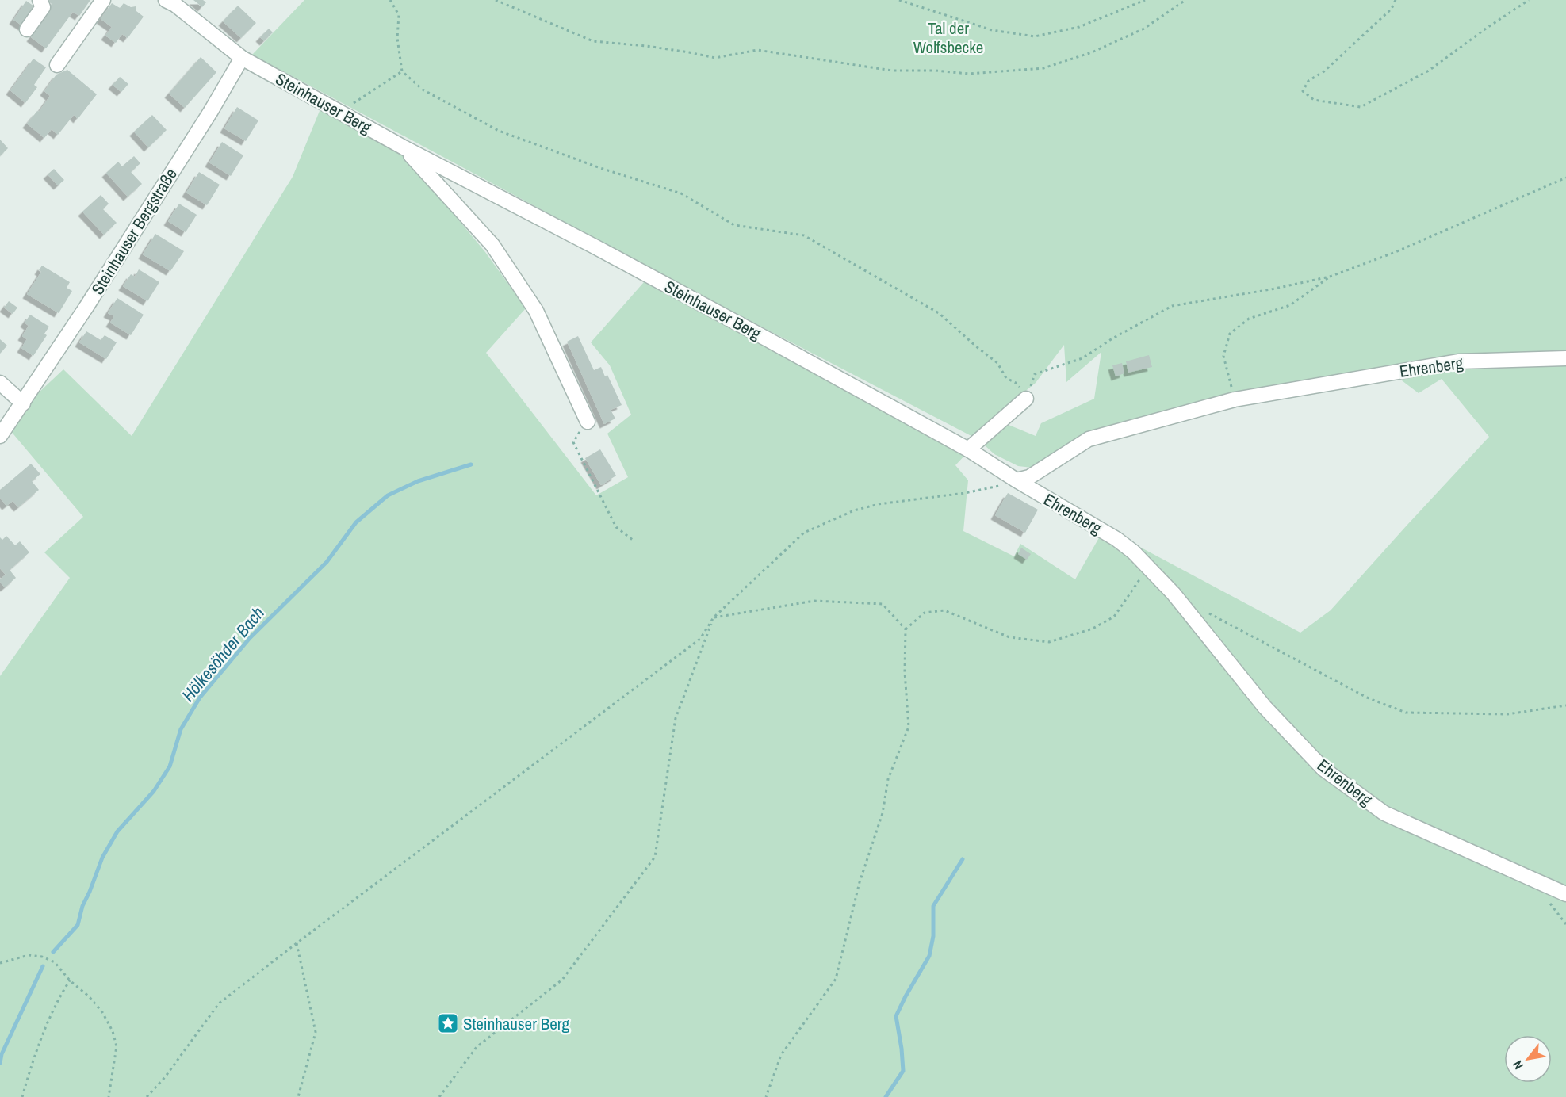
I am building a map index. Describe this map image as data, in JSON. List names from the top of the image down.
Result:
{
  "streets": {
    "street": ["Steinhauser Berg", "Steinhauser Bergstraße", "Ehrenberg"]
  },
  "crossings": [
    ["Steinhauser Berg", "Steinhauser Bergstraße"],
    ["Steinhauser Berg", "Ehrenberg"]
  ],
  "water": ["Hölkesöhder Bach"],
  "parks": ["Tal der Wolfsbecke"],
  "places": {
    "place": ["Steinhauser Berg"]
  },
  "north": "bottom left"
}
